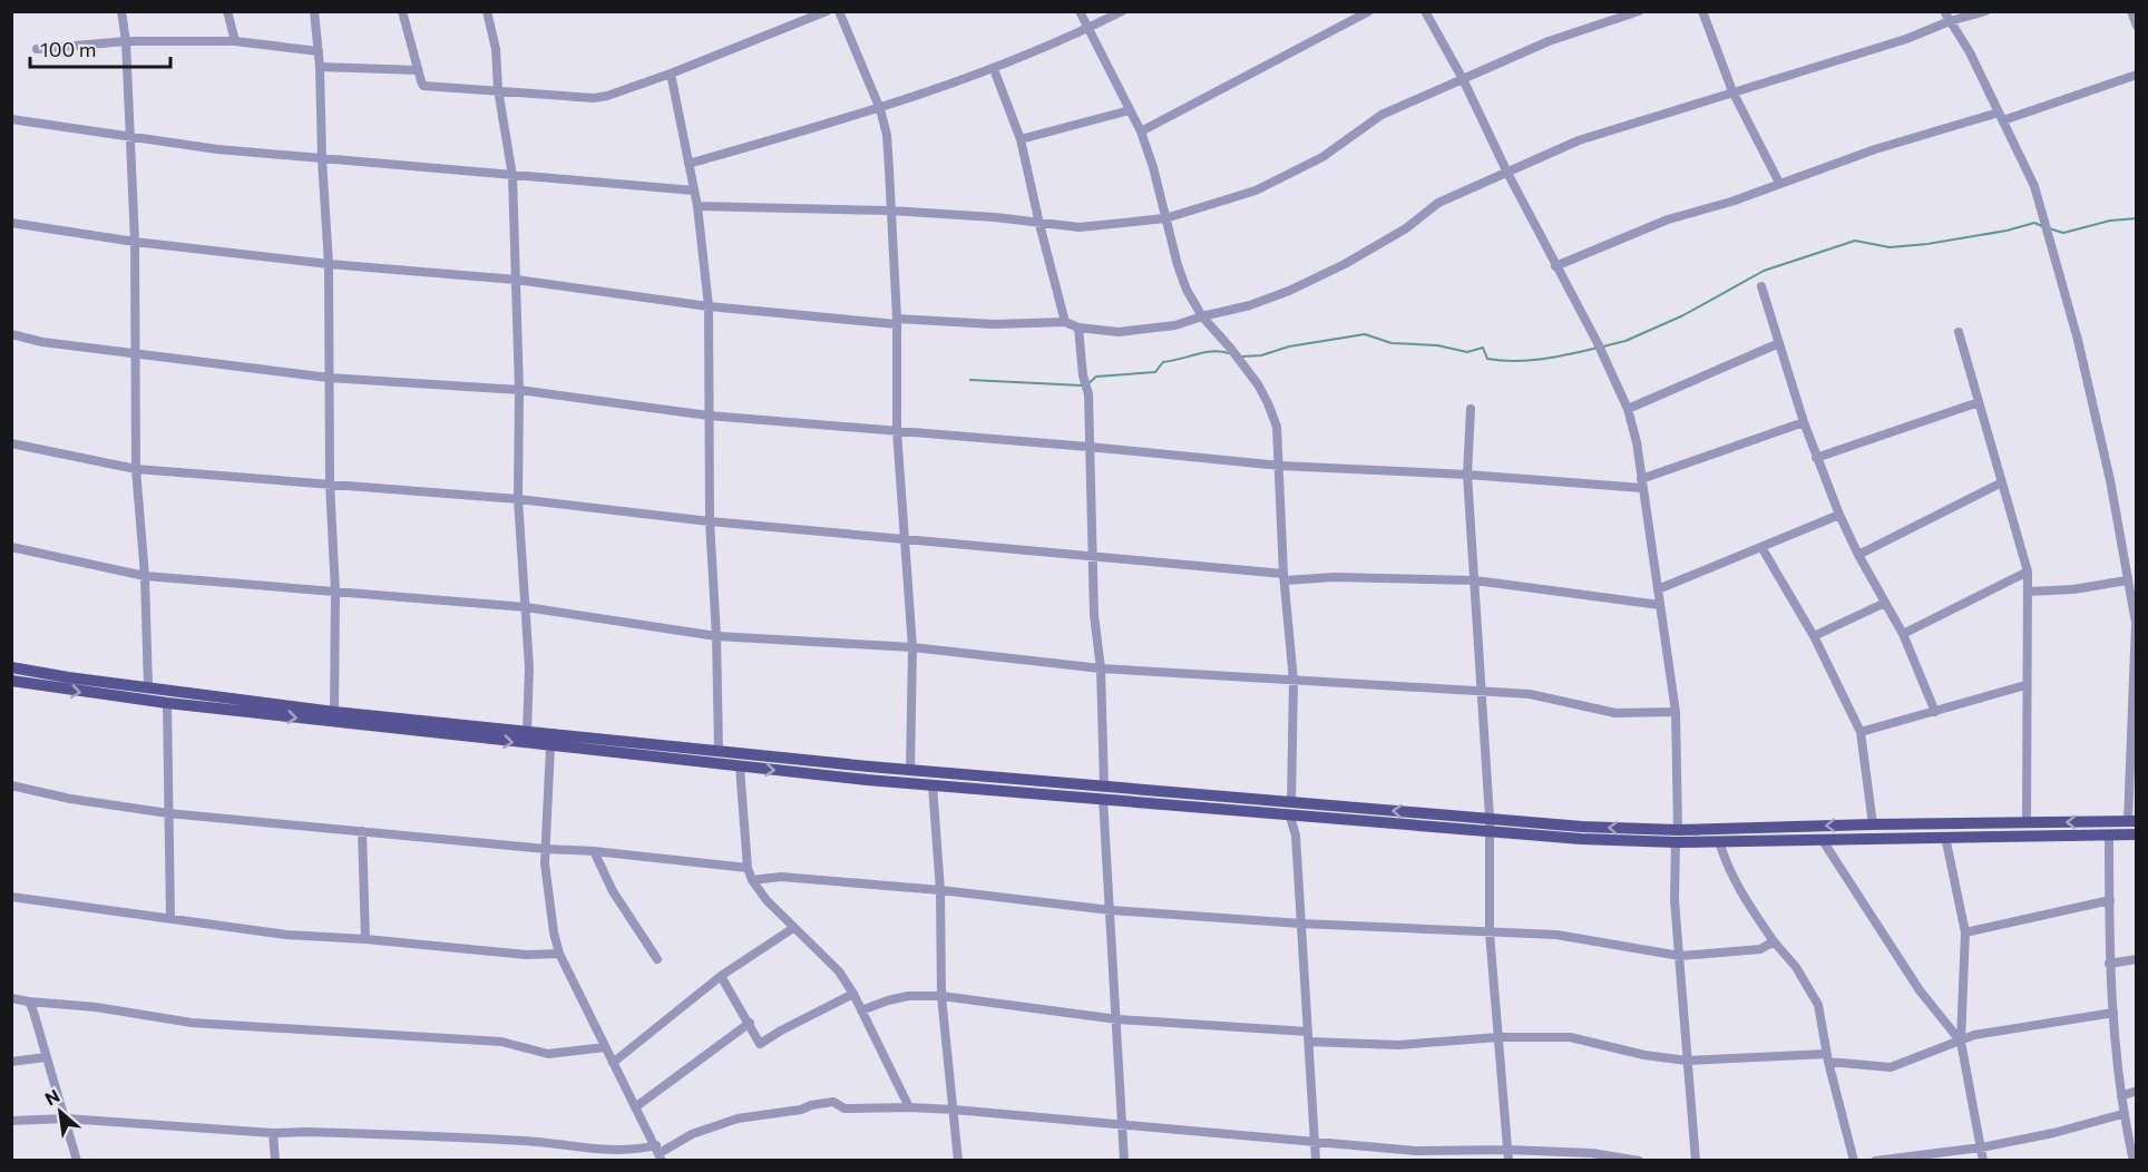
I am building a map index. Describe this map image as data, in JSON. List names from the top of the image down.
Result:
{
  "scale_bar": "100 m",
  "north": "top left"
}
